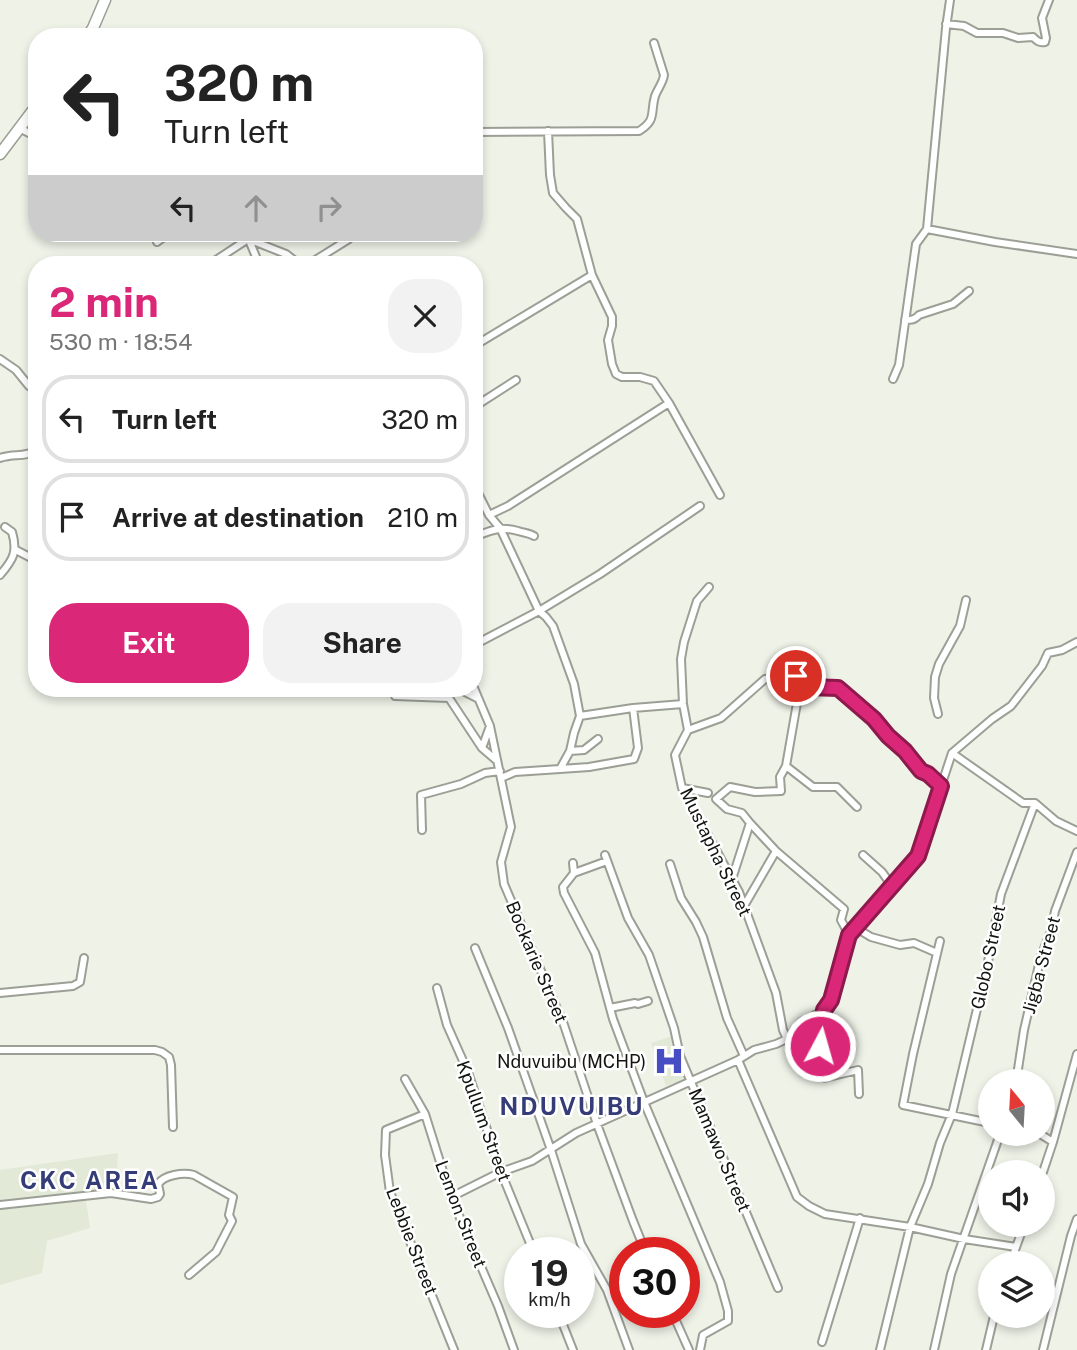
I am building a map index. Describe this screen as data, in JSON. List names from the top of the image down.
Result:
{
  "streets": {
    "street": [
      "Mustapha Street",
      "Globo Street",
      "Bockarie Street",
      "Jigba Street",
      "Kpullum Street",
      "Mamawo Street",
      "Lemon Street",
      "Lebbie Street"
    ]
  },
  "crossings": [
    ["Lemon Street", "Lebbie Street"]
  ],
  "districts": ["NDUVUIBU", "CKC AREA"],
  "places": {
    "hospital": ["Nduvuibu (MCHP)"]
  },
  "north": "top",
  "page": {
    "turn": ["320 m", "Turn left"],
    "heading": ["2 min", "530 m · 18:54"],
    "list": [
      {
        "name": "Turn left",
        "value": "320 m"
      },
      {
        "name": "Arrive at destination",
        "value": "210 m"
      }
    ],
    "buttons": ["Exit", "Share"],
    "speed": "19 km/h",
    "limit": "30"
  }
}
